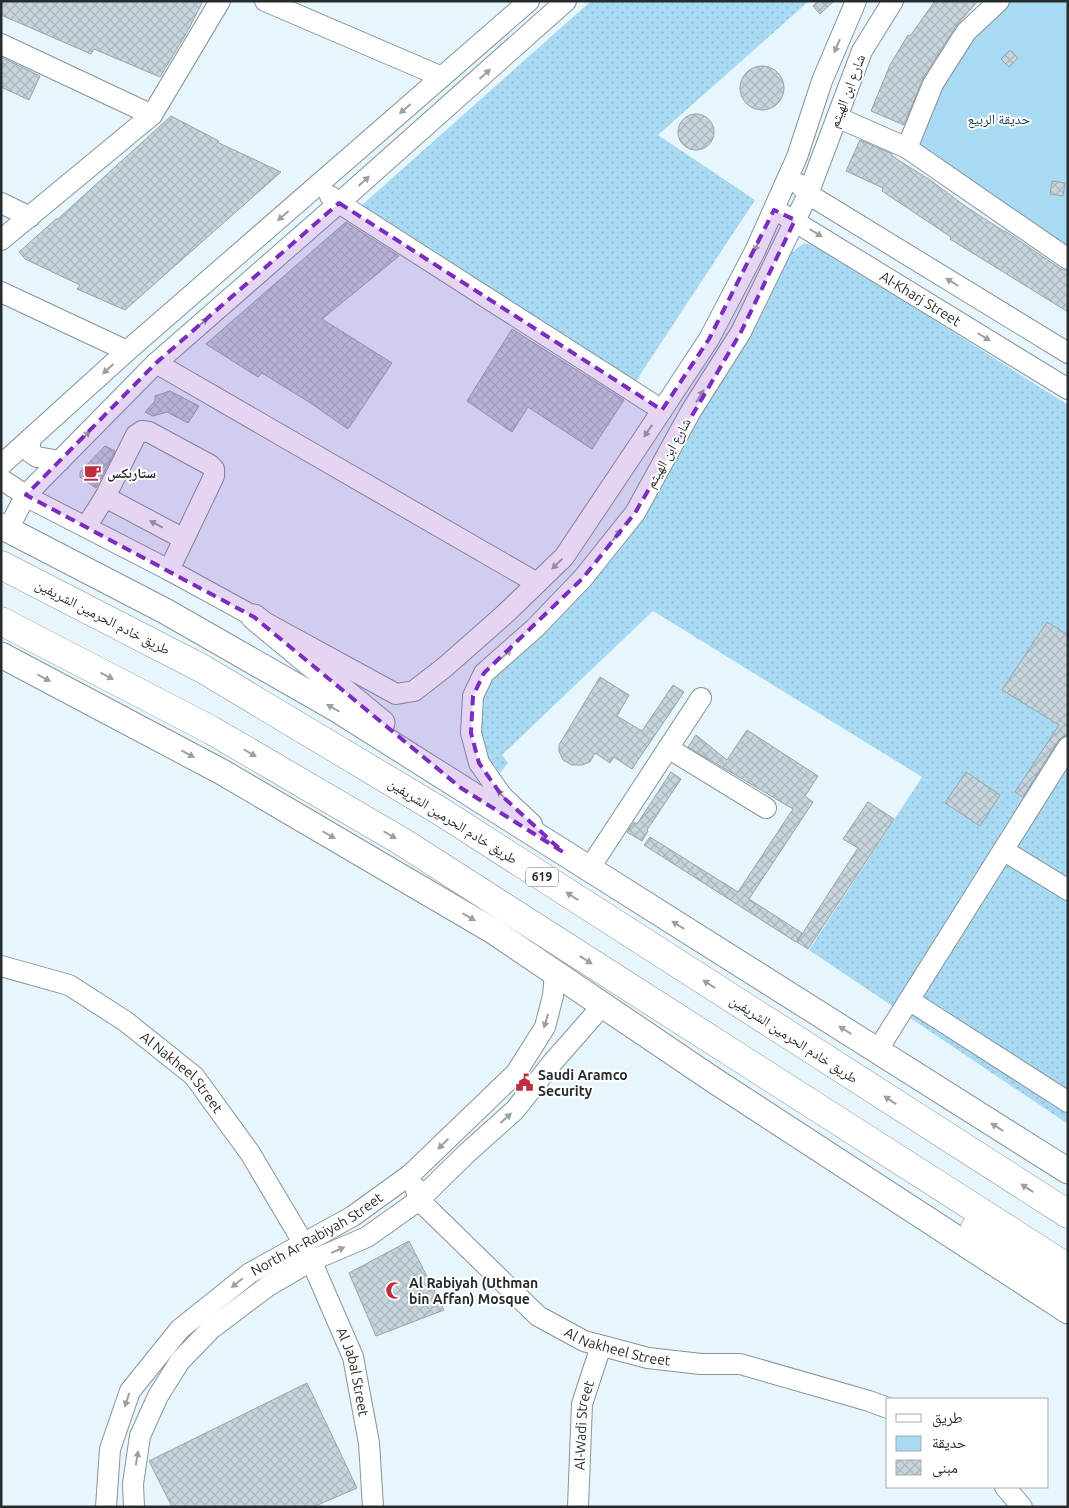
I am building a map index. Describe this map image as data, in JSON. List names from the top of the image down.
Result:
{
  "streets": {
    "highway": ["طريق خادم الحرمين الشريفين", "619"],
    "street": [
      "شارع ابن الهيثم",
      "Al-Kharj Street",
      "Al Nakheel Street",
      "North Ar-Rabiyah Street",
      "Al Jabal Street",
      "Al-Wadi Street"
    ]
  },
  "crossings": [
    ["شارع ابن الهيثم", "Al-Kharj Street"],
    ["Al Nakheel Street", "North Ar-Rabiyah Street"],
    ["Al Nakheel Street", "Al Jabal Street"],
    ["Al Nakheel Street", "Al-Wadi Street"],
    ["North Ar-Rabiyah Street", "Al Jabal Street"]
  ],
  "parks": ["حديقة الربيع"],
  "places": {
    "cafe": ["ستاربكس"],
    "public building": ["Saudi Aramco Security"],
    "mosque": ["Al Rabiyah (Uthman bin Affan) Mosque"]
  },
  "legend": ["طريق", "حديقة", "مبنى"]
}
